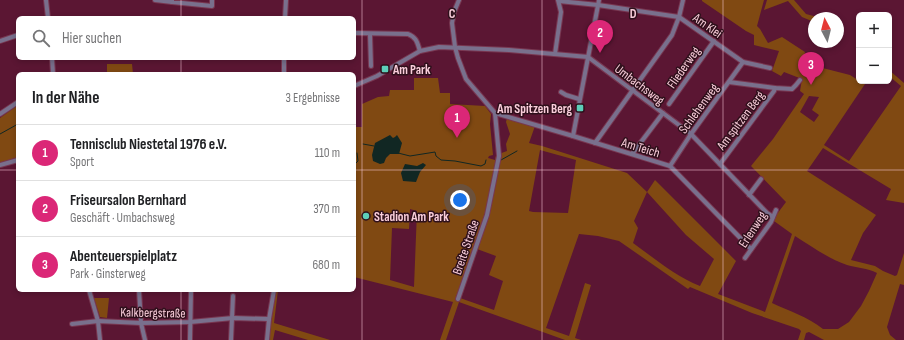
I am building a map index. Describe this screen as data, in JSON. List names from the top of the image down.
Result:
{
  "streets": {
    "street": [
      "Am Klei",
      "Fliederweg",
      "Umbachsweg",
      "Schlehenweg",
      "Am spitzen Berg",
      "Am Teich",
      "Erlenweg",
      "Breite Straße",
      "Kalkbergstraße"
    ]
  },
  "crossings": [
    ["Am Klei", "Fliederweg"],
    ["Am Klei", "Schlehenweg"],
    ["Umbachsweg", "Schlehenweg"],
    ["Umbachsweg", "Am spitzen Berg"],
    ["Umbachsweg", "Erlenweg"],
    ["Schlehenweg", "Am Teich"],
    ["Am Teich", "Erlenweg"],
    ["Am Teich", "Breite Straße"]
  ],
  "places": {
    "transit": ["Am Park", "Am Spitzen Berg"],
    "other": ["Stadion Am Park"]
  },
  "north": "top",
  "page": {
    "map_buttons": ["+", "−"],
    "search": "Hier suchen",
    "pins": ["2", "3", "1"],
    "heading": ["In der Nähe", "3 Ergebnisse"],
    "list": [
      {
        "mark": "1",
        "name": "Tennisclub Niestetal 1976 e.V.",
        "note": "Sport",
        "value": "110 m"
      },
      {
        "mark": "2",
        "name": "Friseursalon Bernhard",
        "note": "Geschäft · Umbachsweg",
        "value": "370 m"
      },
      {
        "mark": "3",
        "name": "Abenteuerspielplatz",
        "note": "Park · Ginsterweg",
        "value": "680 m"
      }
    ]
  },
  "grid": {
    "columns": ["C", "D"]
  }
}
